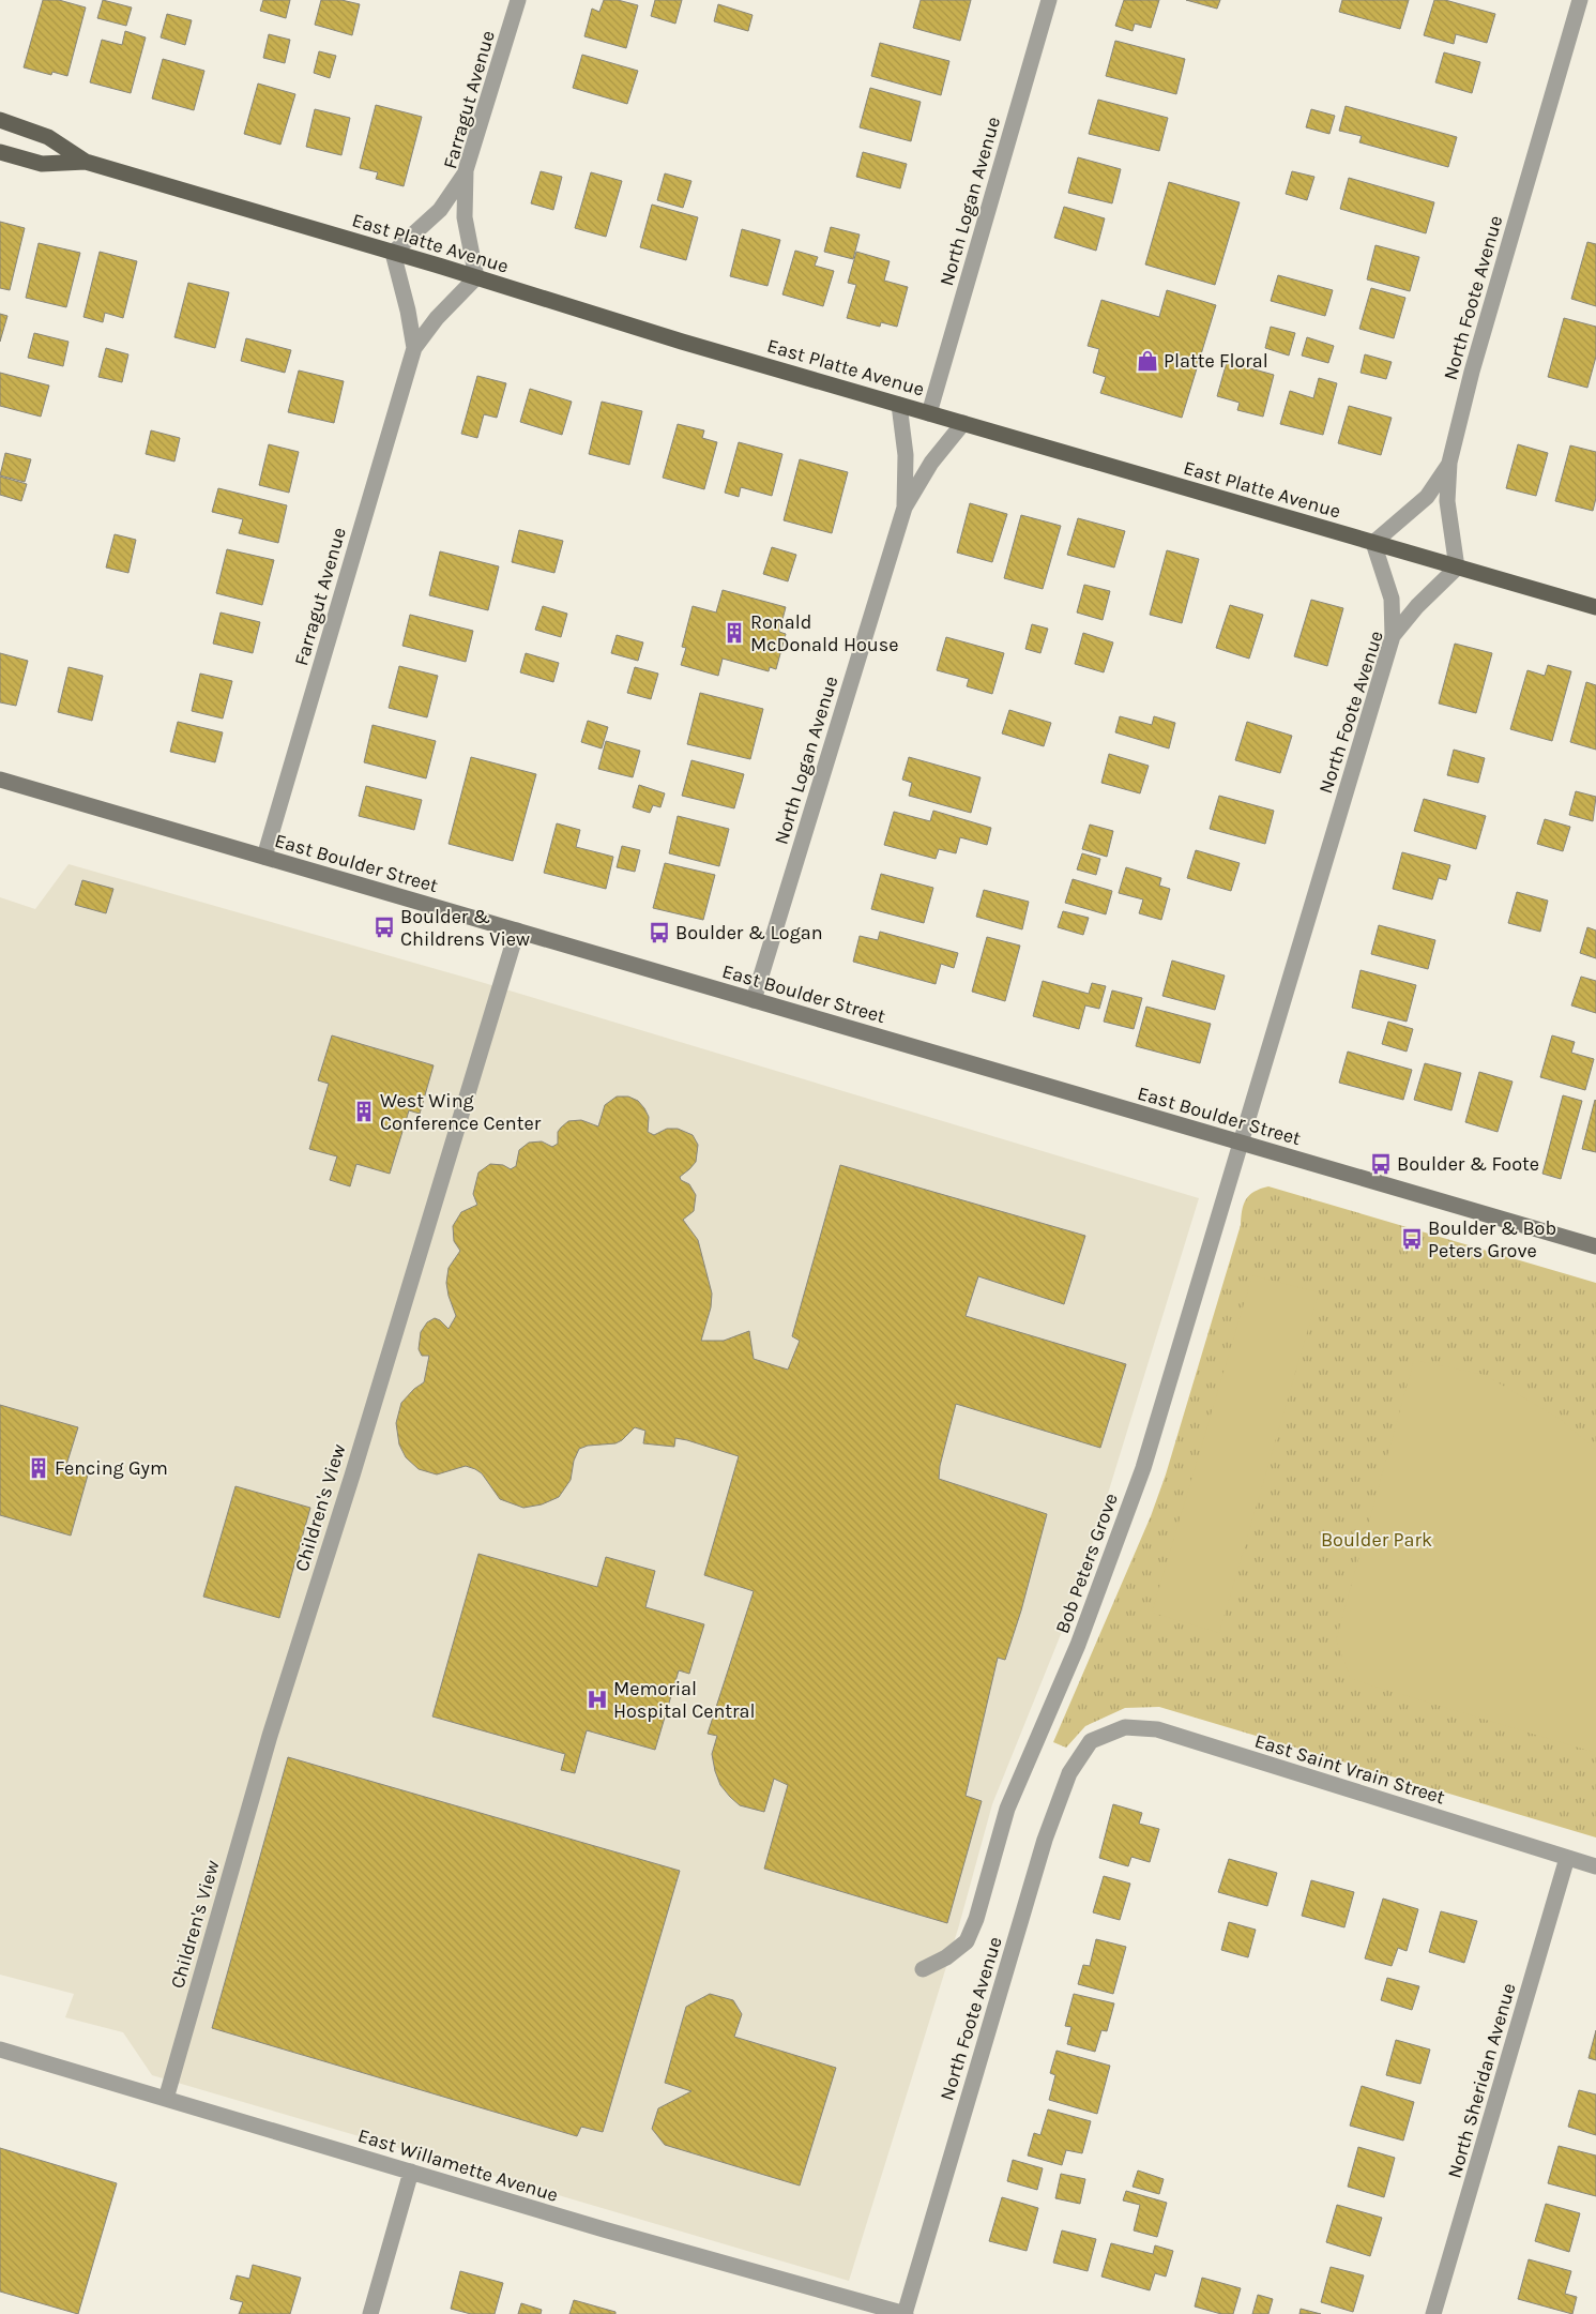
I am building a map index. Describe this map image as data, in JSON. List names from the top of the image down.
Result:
{
  "streets": {
    "main road": ["East Platte Avenue"],
    "street": [
      "Farragut Avenue",
      "North Logan Avenue",
      "North Foote Avenue",
      "East Boulder Street",
      "Children's View",
      "Bob Peters Grove",
      "East Saint Vrain Street",
      "North Sheridan Avenue",
      "East Willamette Avenue"
    ]
  },
  "crossings": [
    ["Farragut Avenue", "East Platte Avenue"],
    ["Farragut Avenue", "East Boulder Street"],
    ["North Logan Avenue", "East Platte Avenue"],
    ["North Logan Avenue", "East Boulder Street"],
    ["East Platte Avenue", "North Foote Avenue"],
    ["North Foote Avenue", "East Boulder Street"],
    ["North Foote Avenue", "Bob Peters Grove"],
    ["North Foote Avenue", "East Saint Vrain Street"],
    ["North Foote Avenue", "East Willamette Avenue"],
    ["East Boulder Street", "Children's View"],
    ["East Boulder Street", "Bob Peters Grove"],
    ["Children's View", "East Willamette Avenue"],
    ["East Saint Vrain Street", "North Sheridan Avenue"]
  ],
  "parks": ["Boulder Park"],
  "places": {
    "shop": ["Platte Floral"],
    "building": ["Ronald McDonald House", "West Wing Conference Center", "Fencing Gym"],
    "bus stop": [
      "Boulder & Childrens View",
      "Boulder & Logan",
      "Boulder & Foote",
      "Boulder & Bob Peters Grove"
    ],
    "hospital": ["Memorial Hospital Central"]
  }
}
